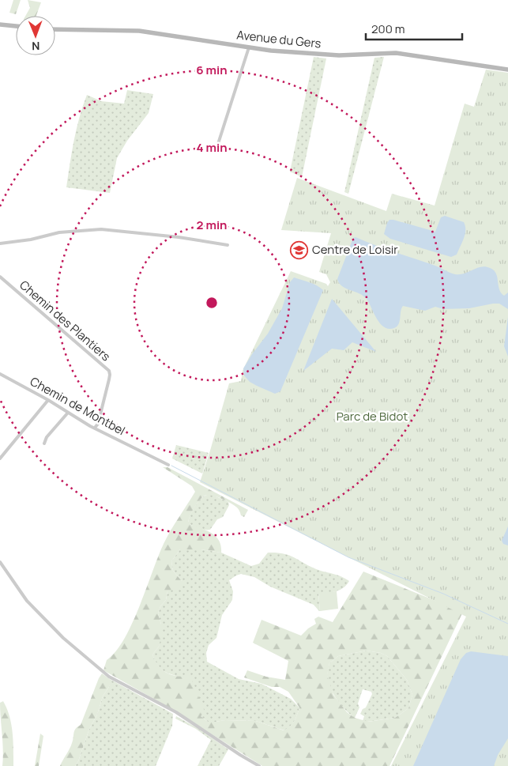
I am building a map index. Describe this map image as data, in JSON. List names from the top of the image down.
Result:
{
  "streets": {
    "main road": ["Avenue du Gers"],
    "street": ["Chemin des Plantiers", "Chemin de Montbel"]
  },
  "crossings": [
    ["Chemin des Plantiers", "Chemin de Montbel"]
  ],
  "parks": ["Parc de Bidot"],
  "places": {
    "school or university": ["Centre de Loisir"]
  },
  "scale_bar": "200 m",
  "north": "bottom",
  "rings": ["6 min", "4 min", "2 min"]
}
